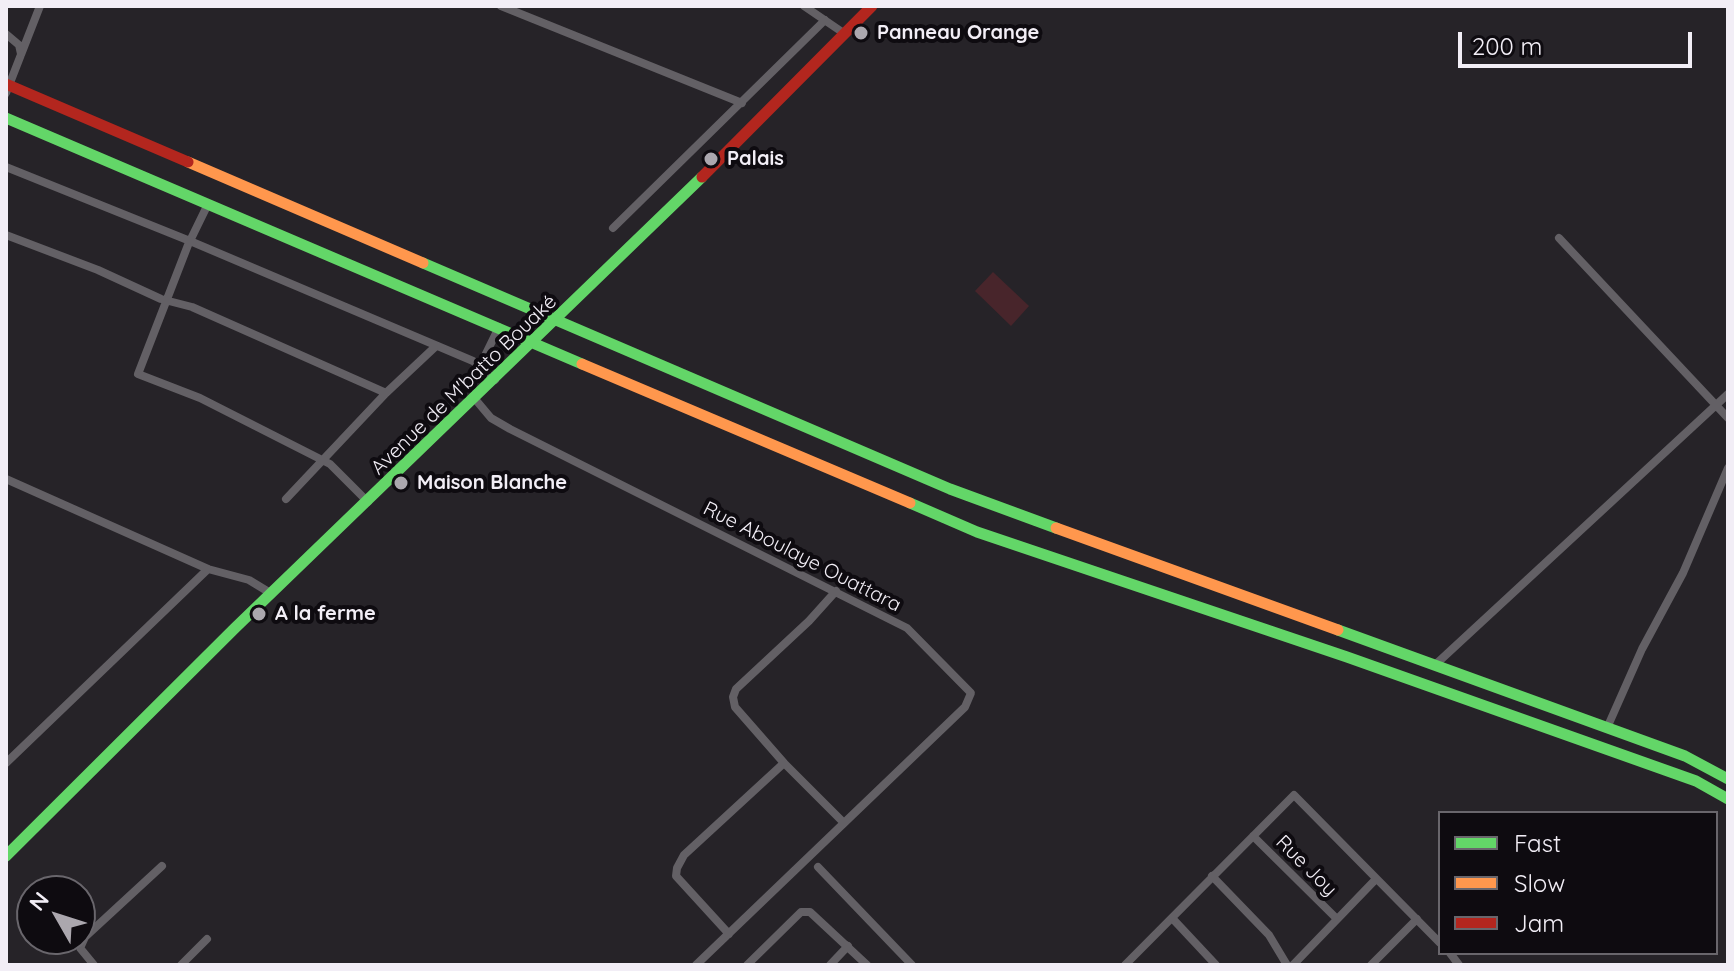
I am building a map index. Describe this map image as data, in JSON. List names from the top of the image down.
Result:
{
  "streets": {
    "main road": ["Avenue de M'batto Bouaké"],
    "street": ["Rue Aboulaye Ouattara", "Rue Joy"]
  },
  "crossings": [
    ["Avenue de M'batto Bouaké", "Rue Aboulaye Ouattara"]
  ],
  "places": [
    "Panneau Orange",
    "Palais",
    "Maison Blanche",
    "A la ferme"
  ],
  "legend": ["Fast", "Slow", "Jam"],
  "scale_bar": "200 m",
  "north": "top left"
}
